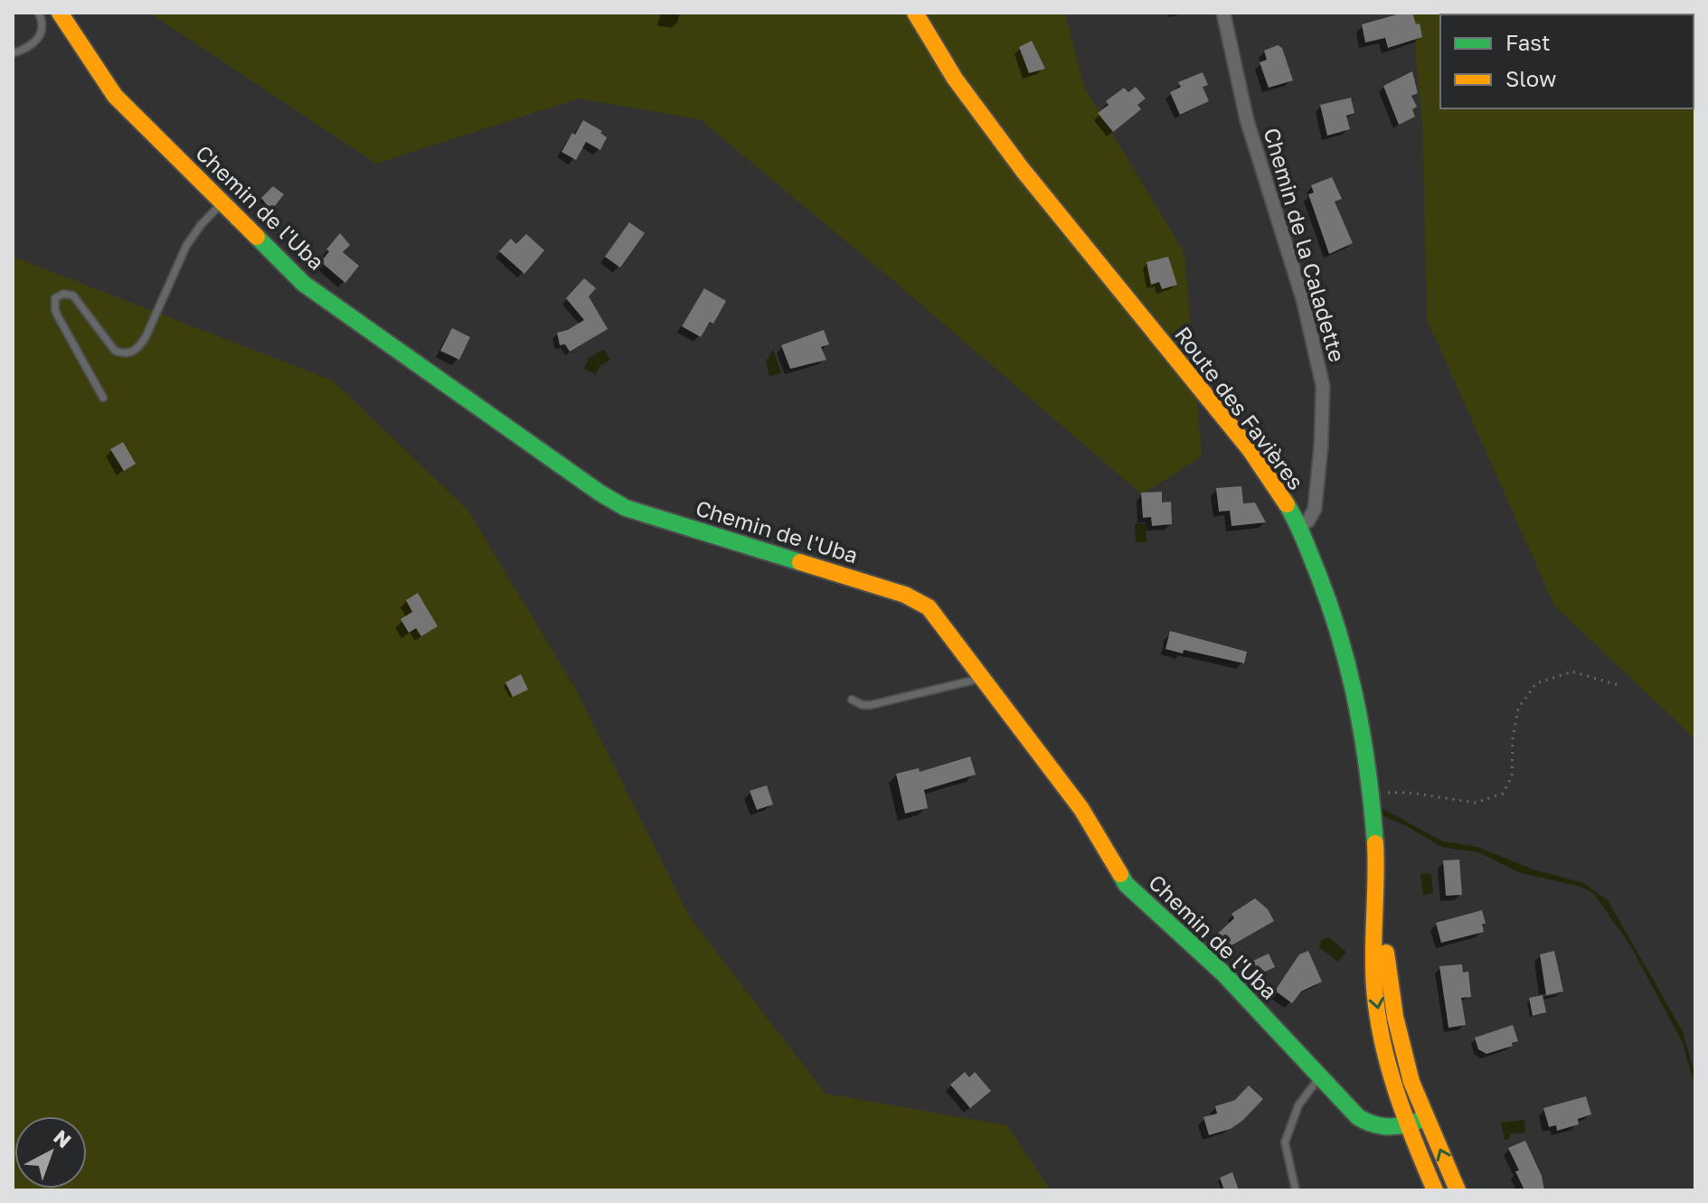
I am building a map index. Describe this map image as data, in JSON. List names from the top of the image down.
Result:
{
  "streets": {
    "street": ["Chemin de l'Uba", "Chemin de la Caladette", "Route des Favières"]
  },
  "crossings": [
    ["Chemin de l'Uba", "Route des Favières"],
    ["Chemin de la Caladette", "Route des Favières"]
  ],
  "legend": ["Fast", "Slow"],
  "north": "top right"
}
